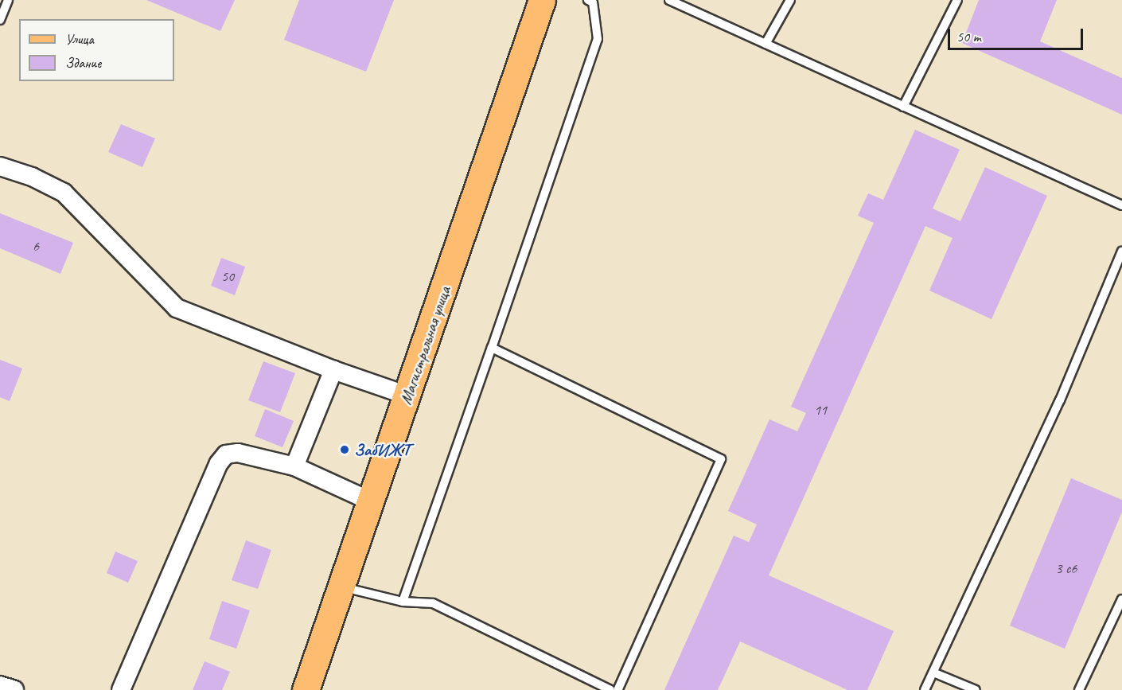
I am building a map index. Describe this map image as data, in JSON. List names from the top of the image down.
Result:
{
  "streets": {
    "main road": ["Магистральная улица"]
  },
  "places": ["ЗабИЖТ"],
  "house_numbers": [
    "6",
    "50",
    "11",
    "3 с6"
  ],
  "legend": ["Улица", "Здание"],
  "scale_bar": "50 m"
}
